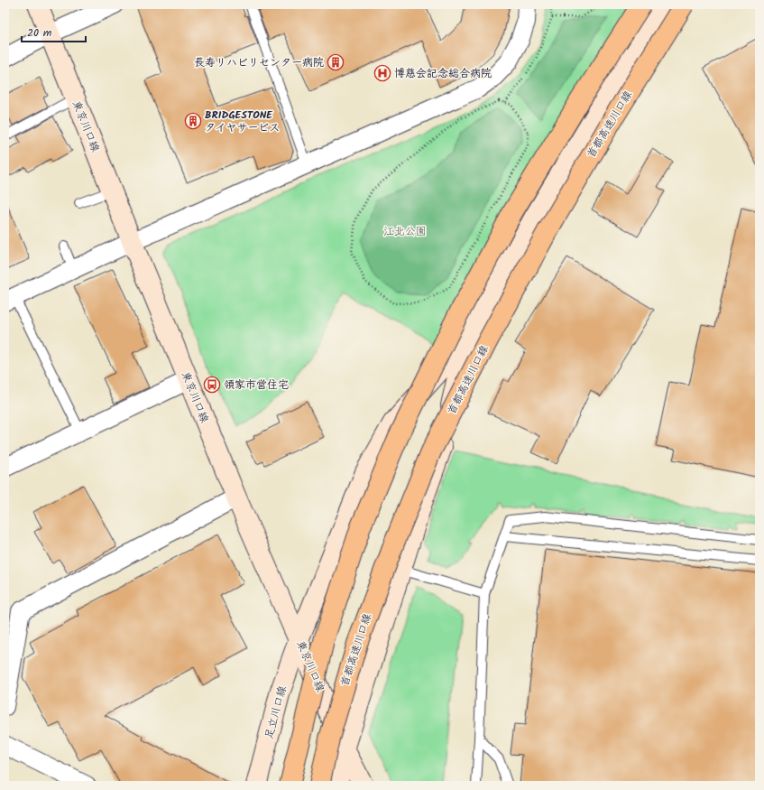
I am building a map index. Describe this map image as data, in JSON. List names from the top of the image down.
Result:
{
  "streets": {
    "highway": ["首都高速川口線"],
    "street": ["東京川口線", "足立川口線"]
  },
  "crossings": [
    ["東京川口線", "足立川口線"]
  ],
  "parks": ["江北公園"],
  "places": {
    "building": ["長寿リハビリセンター病院", "BRIDGESTONE タイヤサービス"],
    "hospital": ["博慈会記念総合病院"],
    "bus stop": ["領家市営住宅"]
  },
  "scale_bar": "20 m"
}
